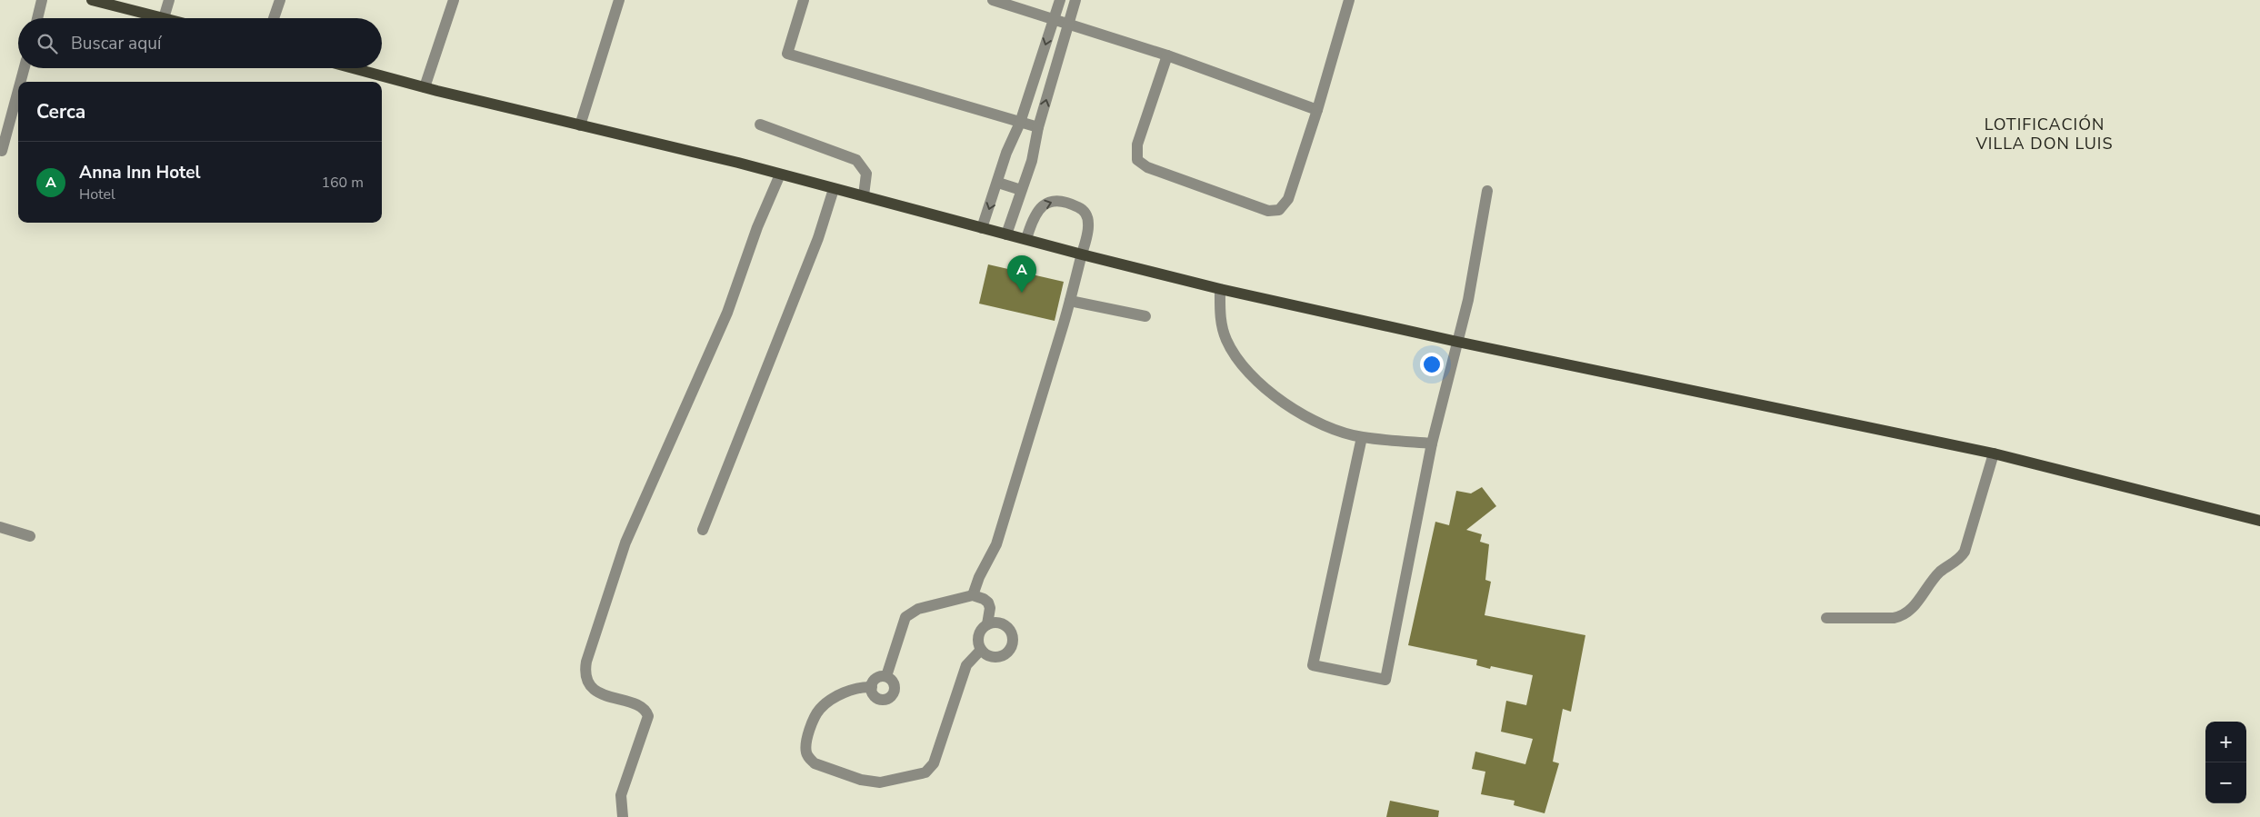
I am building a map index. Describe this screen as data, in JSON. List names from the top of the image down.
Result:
{
  "districts": ["LOTIFICACIÓN VILLA DON LUIS"],
  "page": {
    "search": "Buscar aquí",
    "heading": "Cerca",
    "list": [
      {
        "mark": "A",
        "name": "Anna Inn Hotel",
        "note": "Hotel",
        "value": "160 m"
      }
    ],
    "pins": "A",
    "map_buttons": ["+", "−"]
  }
}
